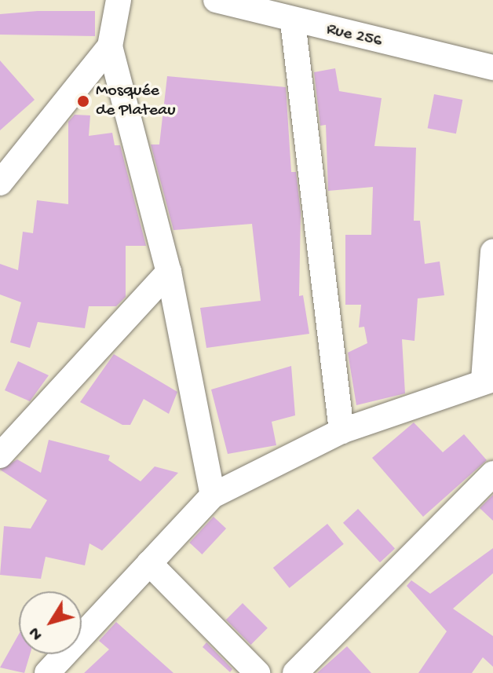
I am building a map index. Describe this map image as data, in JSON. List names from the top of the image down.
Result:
{
  "streets": {
    "street": ["Rue 256"]
  },
  "places": ["Mosquée de Plateau"],
  "north": "bottom left"
}
